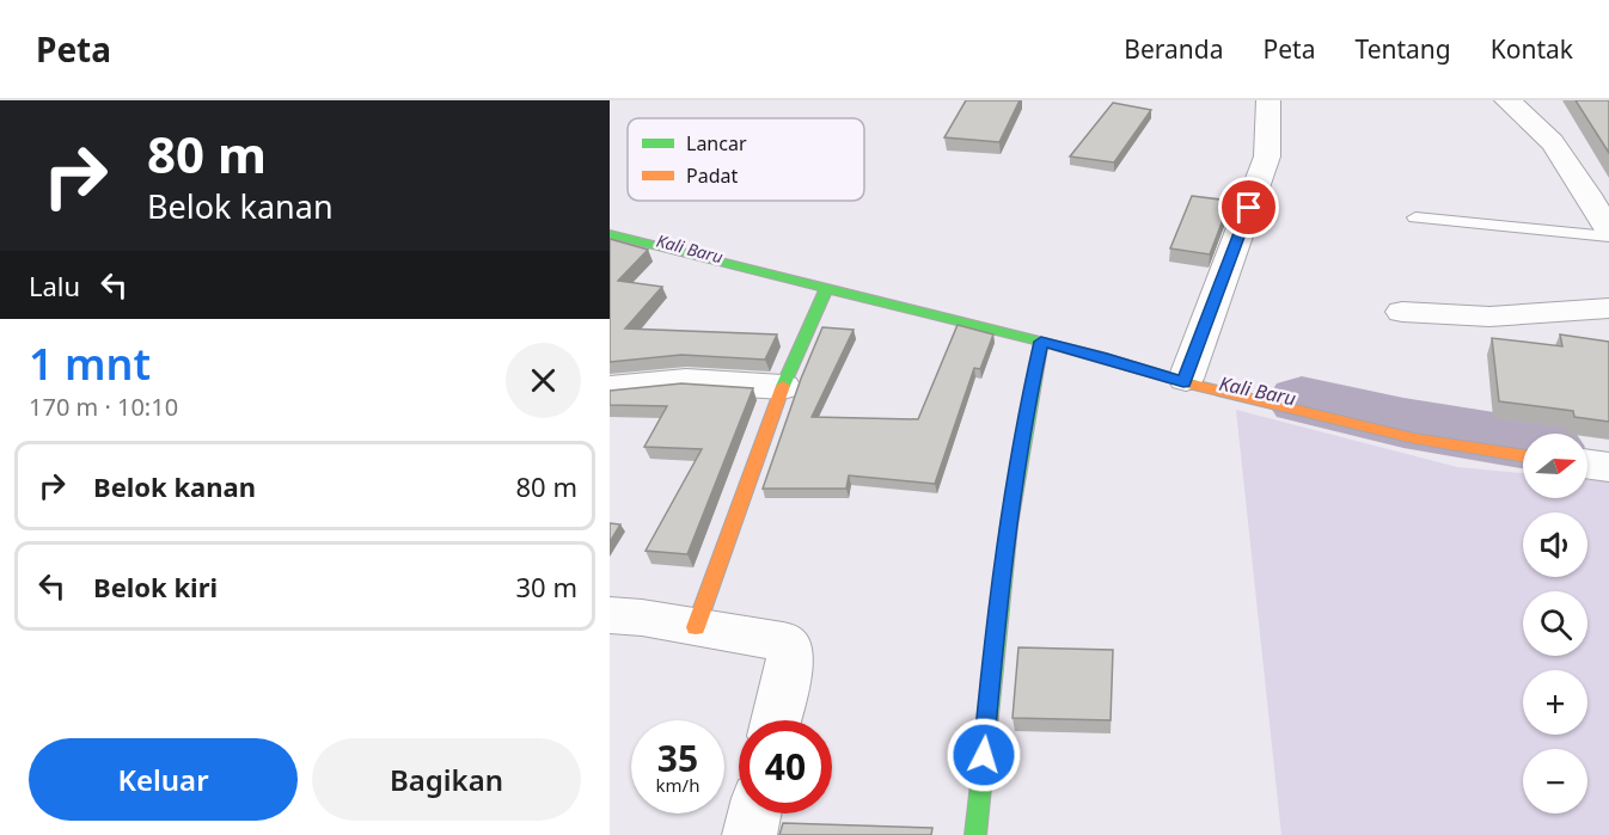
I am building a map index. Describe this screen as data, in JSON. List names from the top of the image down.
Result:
{
  "water": ["Kali Baru"],
  "legend": ["Lancar", "Padat"],
  "north": "right",
  "page": {
    "header": "Peta",
    "nav": [
      "Beranda",
      "Peta",
      "Tentang",
      "Kontak"
    ],
    "turn": ["80 m", "Belok kanan"],
    "then": "Lalu",
    "heading": ["1 mnt", "170 m · 10:10"],
    "map_buttons": ["+", "−"],
    "list": [
      {
        "name": "Belok kanan",
        "value": "80 m"
      },
      {
        "name": "Belok kiri",
        "value": "30 m"
      }
    ],
    "speed": "35 km/h",
    "limit": "40",
    "buttons": ["Keluar", "Bagikan"]
  }
}
